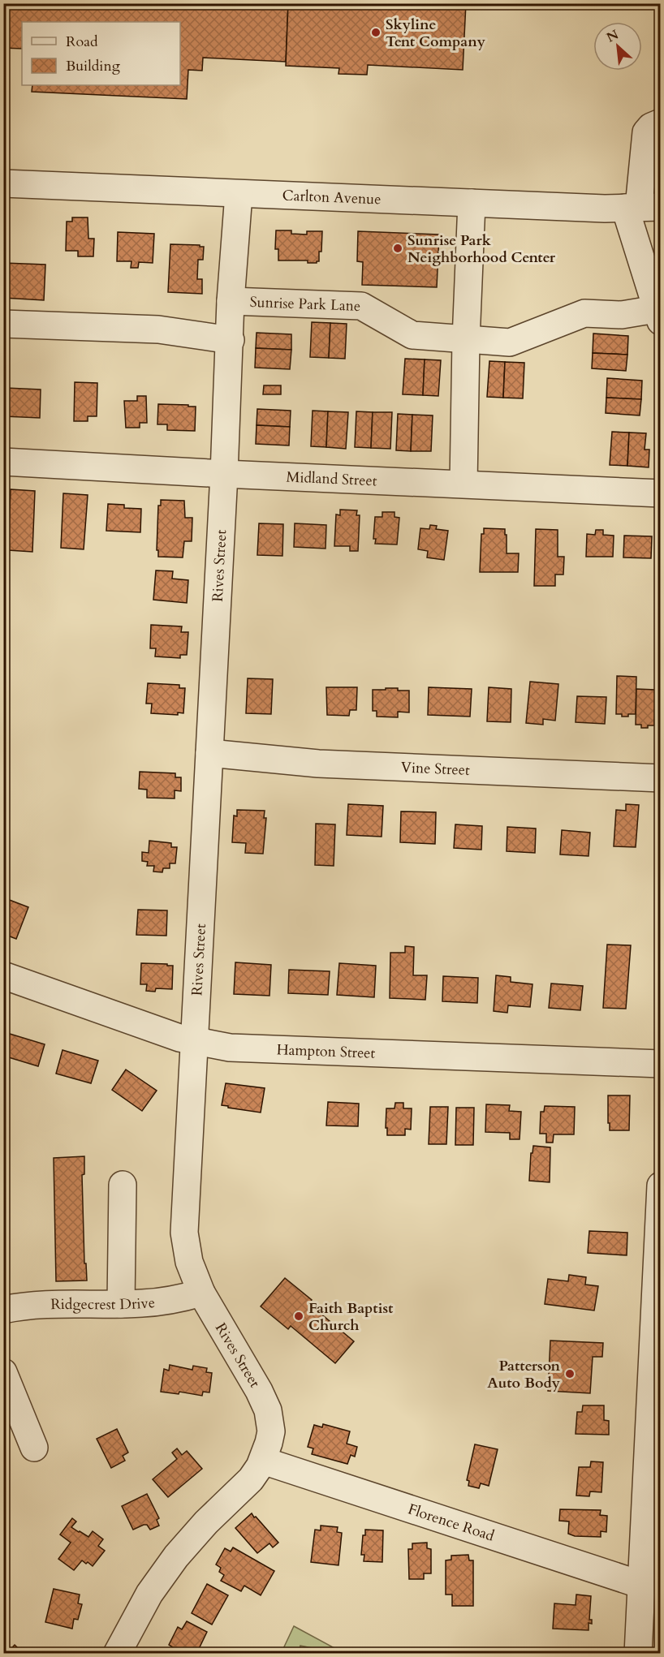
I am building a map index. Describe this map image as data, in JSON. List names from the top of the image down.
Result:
{
  "streets": {
    "street": [
      "Carlton Avenue",
      "Sunrise Park Lane",
      "Midland Street",
      "Rives Street",
      "Vine Street",
      "Hampton Street",
      "Ridgecrest Drive",
      "Florence Road"
    ]
  },
  "crossings": [
    ["Carlton Avenue", "Rives Street"],
    ["Sunrise Park Lane", "Rives Street"],
    ["Midland Street", "Rives Street"],
    ["Rives Street", "Vine Street"],
    ["Rives Street", "Hampton Street"],
    ["Rives Street", "Ridgecrest Drive"],
    ["Rives Street", "Florence Road"]
  ],
  "places": [
    "Skyline Tent Company",
    "Sunrise Park Neighborhood Center",
    "Faith Baptist Church",
    "Patterson Auto Body"
  ],
  "legend": ["Road", "Building"],
  "north": "top left"
}
